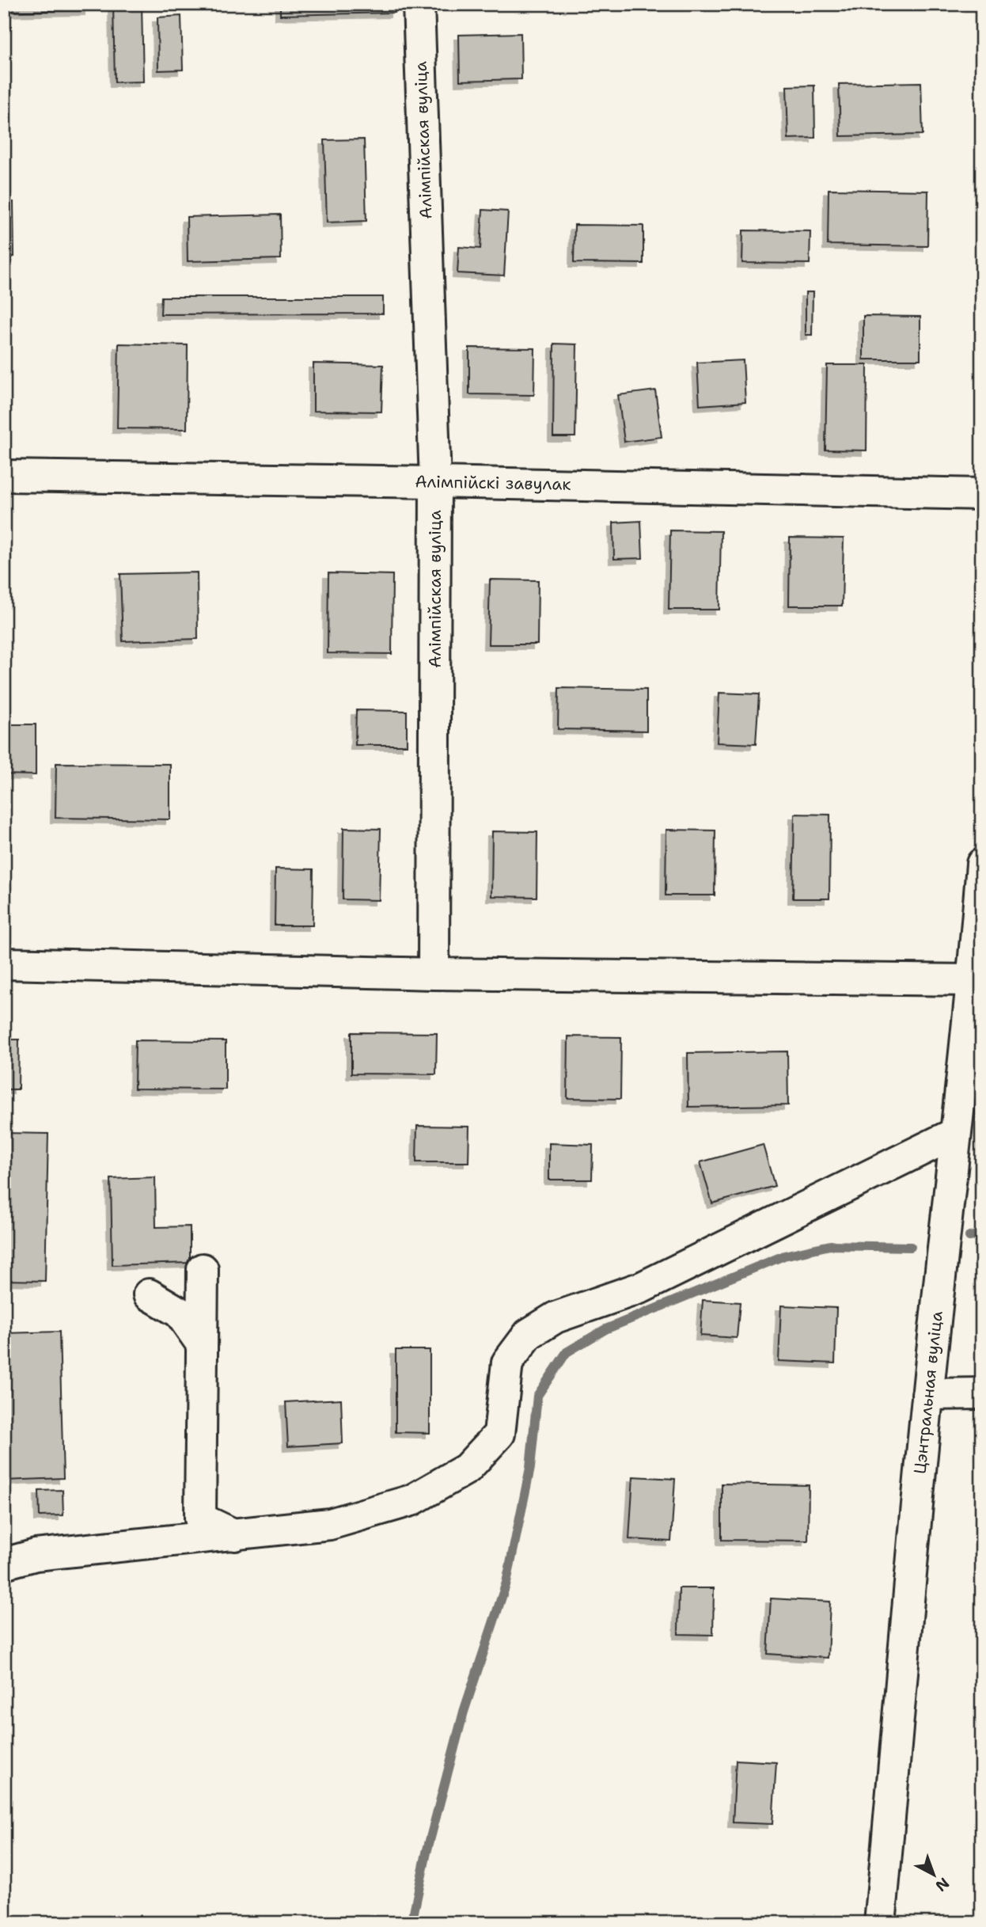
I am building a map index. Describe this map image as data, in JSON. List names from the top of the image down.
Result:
{
  "streets": {
    "street": ["Алімпійская вуліца", "Алімпійскі завулак", "Цэнтральная вуліца"]
  },
  "crossings": [
    ["Алімпійская вуліца", "Алімпійскі завулак"]
  ],
  "north": "bottom right"
}
